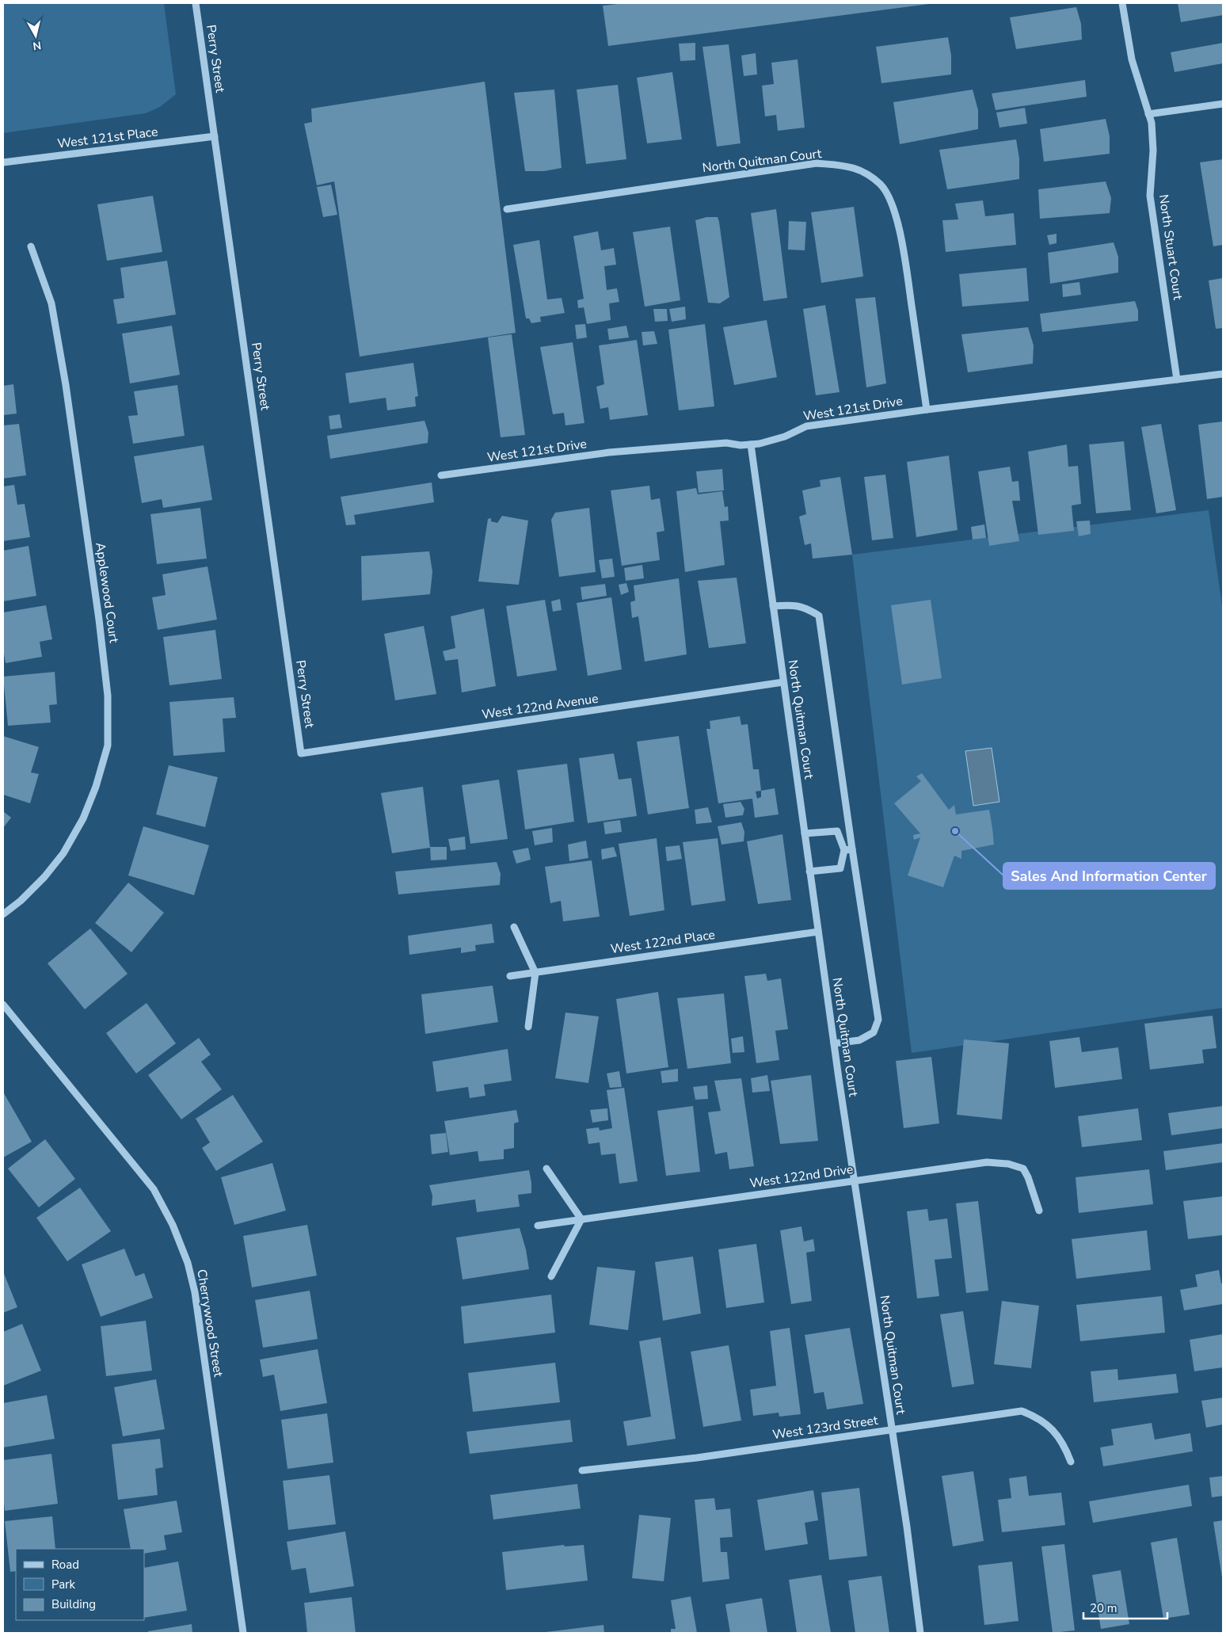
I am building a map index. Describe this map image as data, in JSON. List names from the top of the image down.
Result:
{
  "streets": {
    "street": [
      "Perry Street",
      "West 121st Place",
      "North Quitman Court",
      "North Stuart Court",
      "West 121st Drive",
      "Applewood Court",
      "West 122nd Avenue",
      "West 122nd Place",
      "West 122nd Drive",
      "Cherrywood Street",
      "West 123rd Street"
    ]
  },
  "crossings": [
    ["Perry Street", "West 121st Place"],
    ["Perry Street", "West 122nd Avenue"],
    ["North Quitman Court", "West 121st Drive"],
    ["North Quitman Court", "West 122nd Avenue"],
    ["North Quitman Court", "West 122nd Place"],
    ["North Quitman Court", "West 122nd Drive"],
    ["North Quitman Court", "West 123rd Street"],
    ["North Stuart Court", "West 121st Drive"]
  ],
  "places": ["Sales And Information Center"],
  "legend": ["Road", "Park", "Building"],
  "scale_bar": "20 m",
  "north": "bottom"
}
